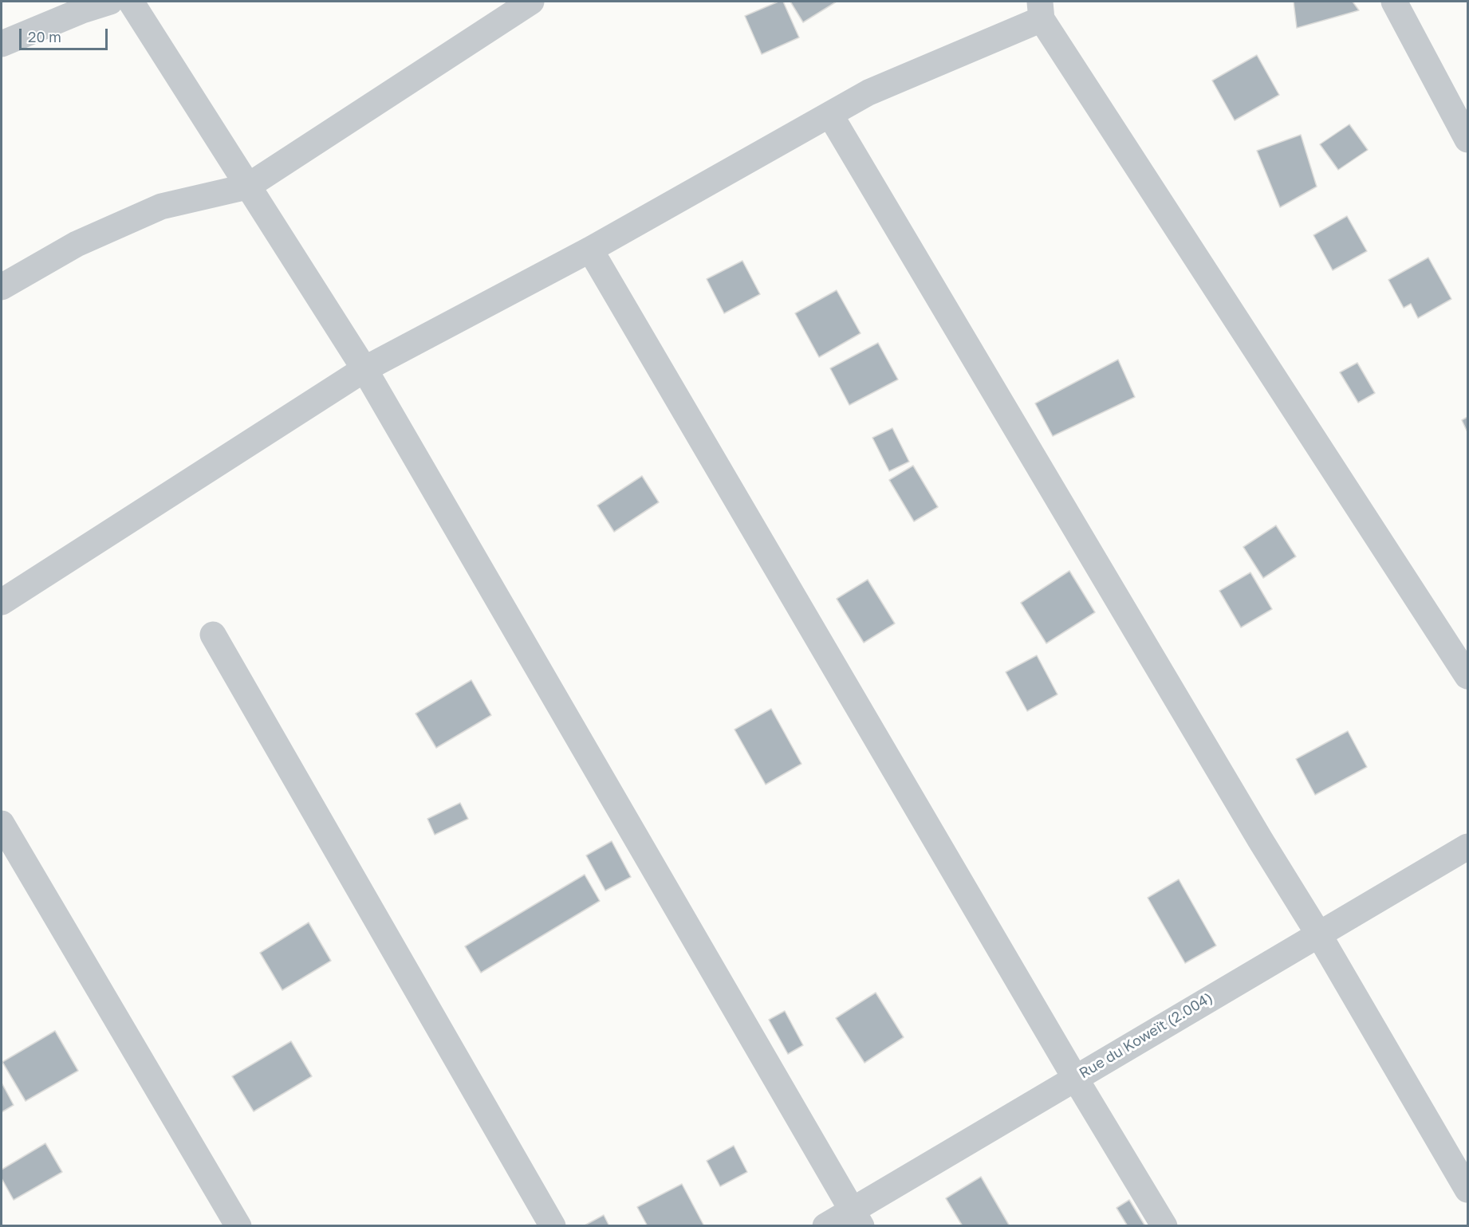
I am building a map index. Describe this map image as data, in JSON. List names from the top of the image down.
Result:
{
  "streets": {
    "street": ["Rue du Koweït (2.004)"]
  },
  "scale_bar": "20 m"
}
